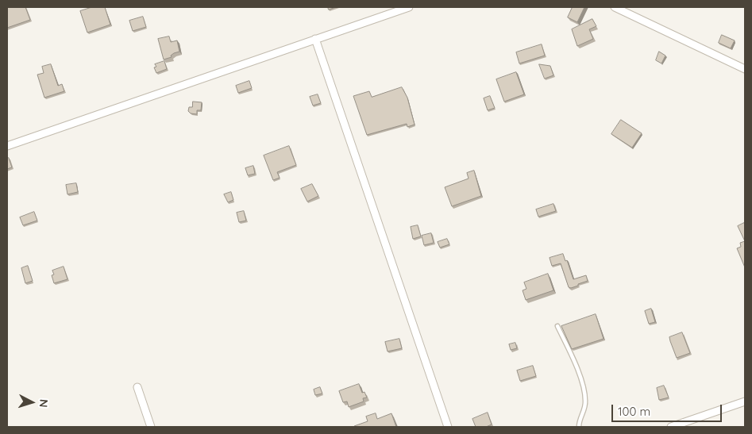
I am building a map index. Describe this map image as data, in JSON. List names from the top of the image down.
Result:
{
  "scale_bar": "100 m",
  "north": "right"
}
